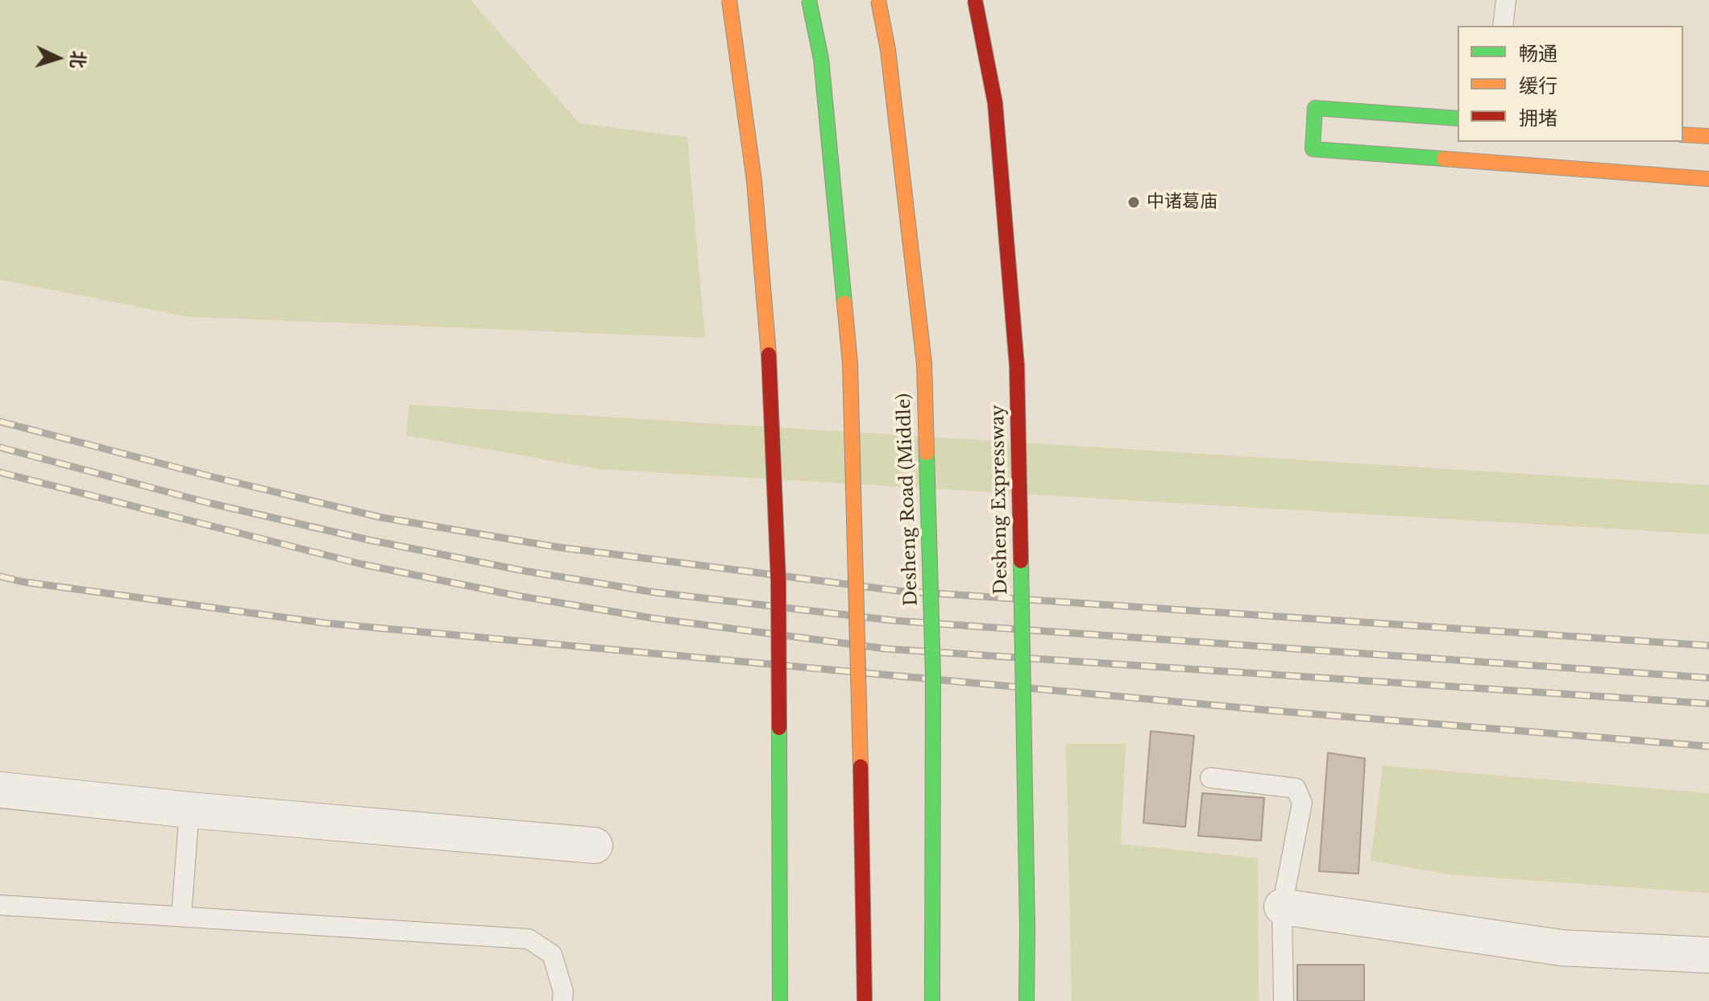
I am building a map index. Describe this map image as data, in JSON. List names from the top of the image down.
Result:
{
  "streets": {
    "main road": ["Desheng Road (Middle)", "Desheng Expressway"]
  },
  "places": ["中诸葛庙"],
  "legend": ["畅通", "缓行", "拥堵"],
  "north": "right"
}
